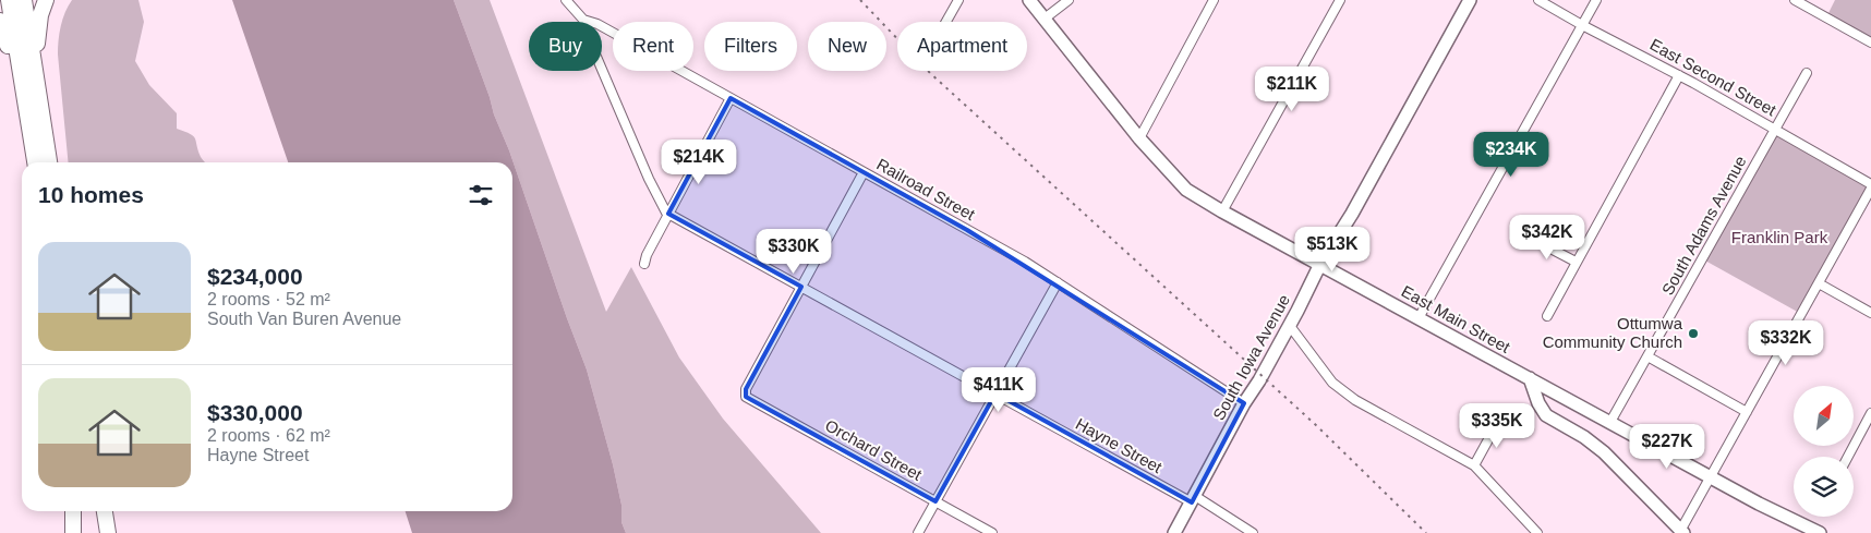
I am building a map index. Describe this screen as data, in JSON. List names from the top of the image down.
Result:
{
  "streets": {
    "main road": ["East Main Street", "South Iowa Avenue"],
    "street": [
      "East Second Street",
      "Railroad Street",
      "South Adams Avenue",
      "Hayne Street",
      "Orchard Street"
    ]
  },
  "crossings": [
    ["East Second Street", "South Adams Avenue"],
    ["Railroad Street", "South Iowa Avenue"],
    ["South Adams Avenue", "East Main Street"],
    ["East Main Street", "South Iowa Avenue"],
    ["South Iowa Avenue", "Hayne Street"],
    ["Hayne Street", "Orchard Street"]
  ],
  "parks": ["Franklin Park"],
  "places": ["Ottumwa Community Church"],
  "north": "top right",
  "page": {
    "chip": [
      "Buy",
      "Rent",
      "Filters",
      "New",
      "Apartment"
    ],
    "price": [
      "$211K",
      "$234K",
      "$214K",
      "$342K",
      "$513K",
      "$330K",
      "$332K",
      "$411K",
      "$335K",
      "$227K"
    ],
    "heading": "10 homes",
    "list": [
      {
        "name": "$234,000",
        "note": "2 rooms · 52 m² · South Van Buren Avenue"
      },
      {
        "name": "$330,000",
        "note": "2 rooms · 62 m² · Hayne Street"
      }
    ]
  }
}
